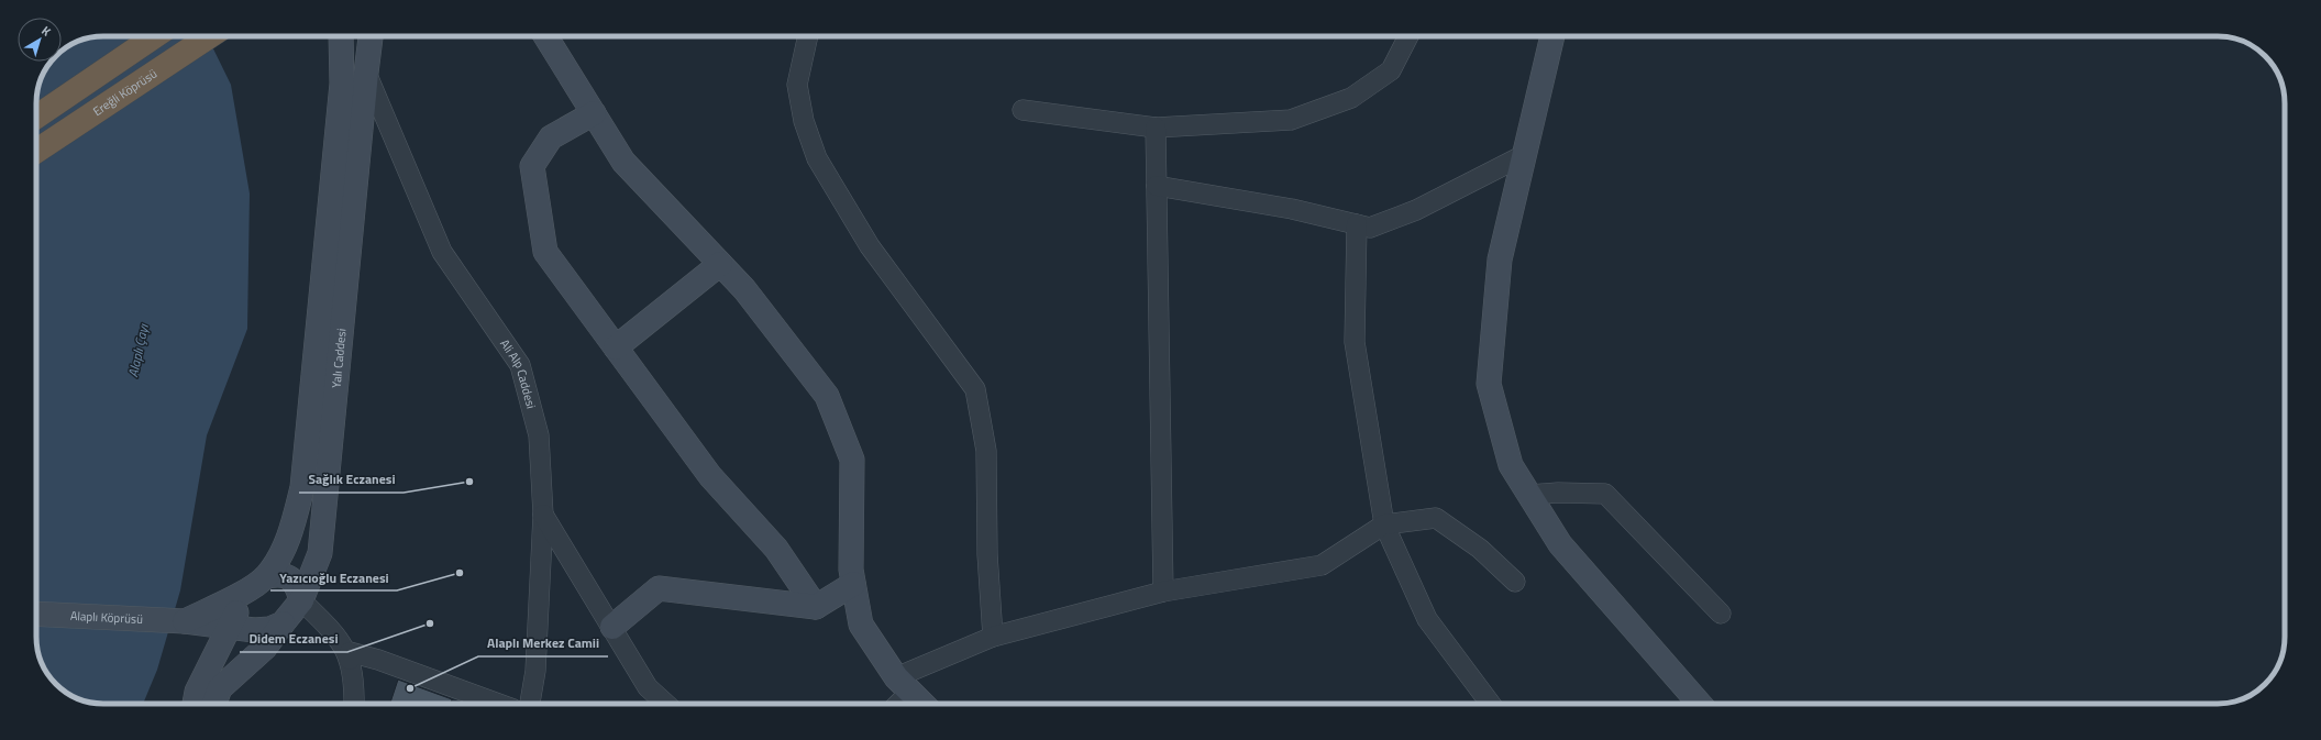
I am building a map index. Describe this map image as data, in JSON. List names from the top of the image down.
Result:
{
  "streets": {
    "highway": ["Ereğli Köprüsü"],
    "street": ["Yalı Caddesi", "Ali Alp Caddesi", "Alaplı Köprüsü"]
  },
  "crossings": [
    ["Yalı Caddesi", "Ali Alp Caddesi"],
    ["Yalı Caddesi", "Alaplı Köprüsü"]
  ],
  "water": ["Alaplı Çayı"],
  "places": [
    "Sağlık Eczanesi",
    "Yazıcıoğlu Eczanesi",
    "Didem Eczanesi",
    "Alaplı Merkez Camii"
  ],
  "north": "top right"
}
